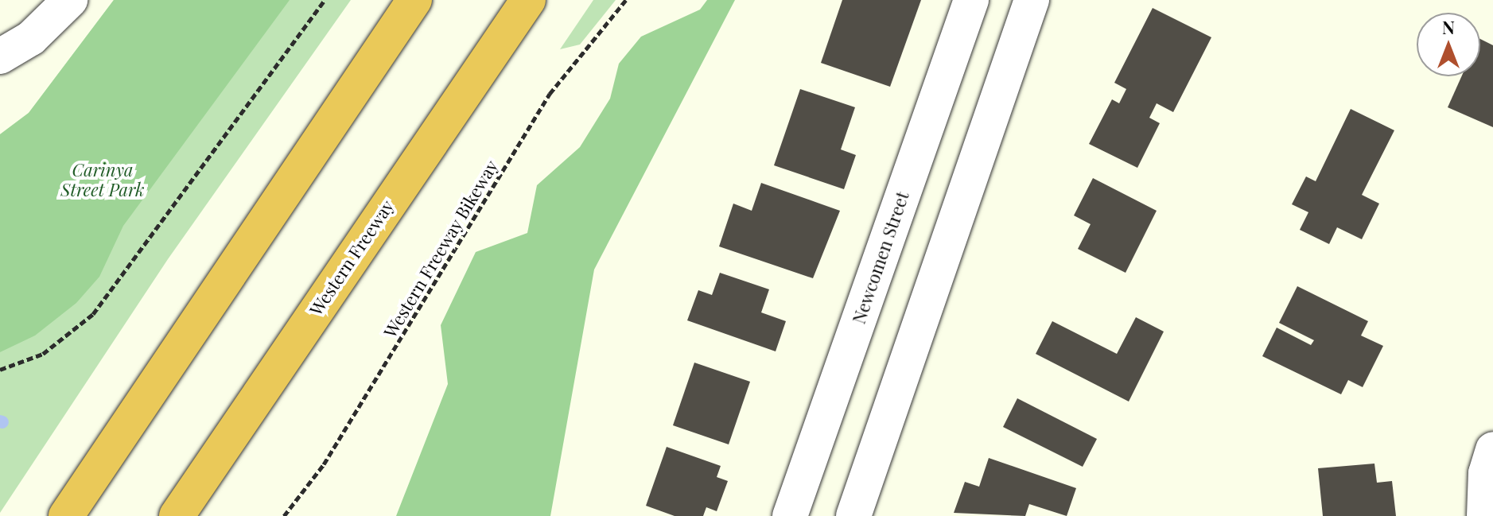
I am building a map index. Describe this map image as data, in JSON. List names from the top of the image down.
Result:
{
  "streets": {
    "highway": ["Western Freeway"],
    "street": ["Newcomen Street"],
    "path": ["Western Freeway Bikeway"]
  },
  "parks": ["Carinya Street Park"],
  "north": "top"
}
